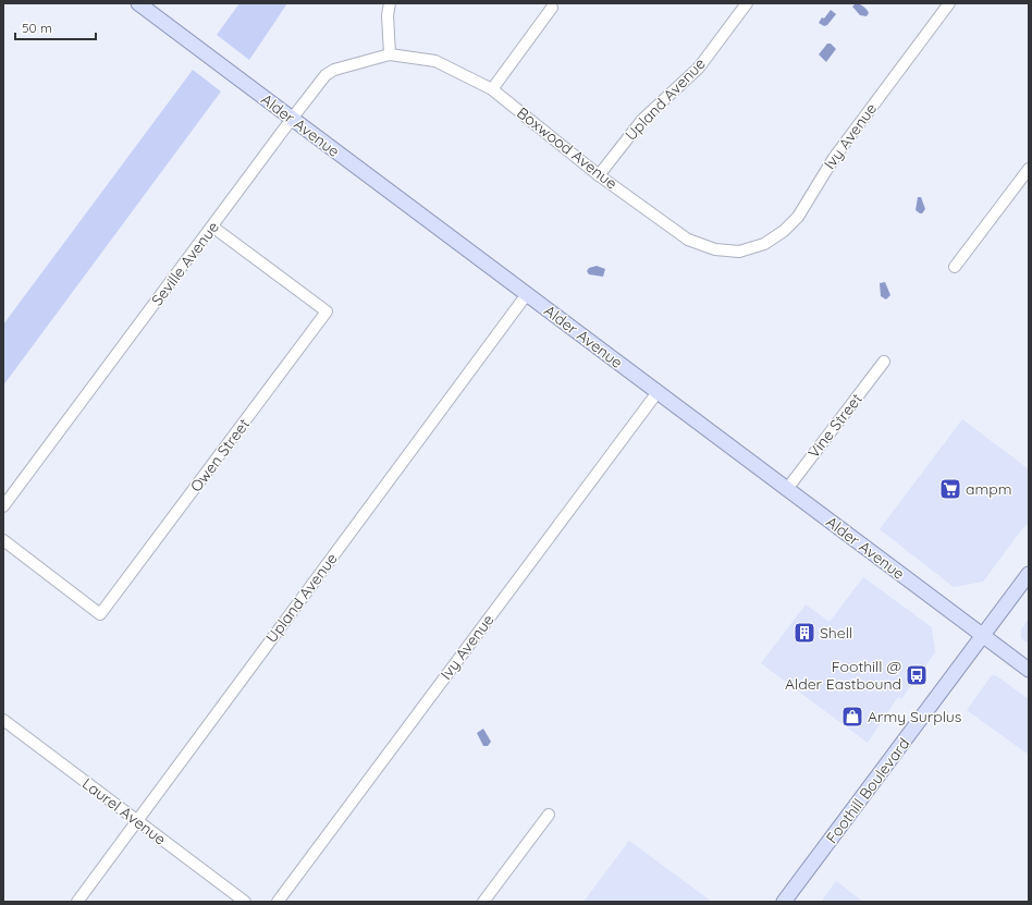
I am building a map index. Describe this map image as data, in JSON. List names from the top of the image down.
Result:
{
  "streets": {
    "main road": ["Alder Avenue", "Foothill Boulevard"],
    "street": [
      "Upland Avenue",
      "Ivy Avenue",
      "Boxwood Avenue",
      "Seville Avenue",
      "Vine Street",
      "Owen Street",
      "Laurel Avenue"
    ]
  },
  "crossings": [
    ["Upland Avenue", "Alder Avenue"],
    ["Upland Avenue", "Boxwood Avenue"],
    ["Upland Avenue", "Laurel Avenue"],
    ["Alder Avenue", "Ivy Avenue"],
    ["Alder Avenue", "Seville Avenue"],
    ["Alder Avenue", "Vine Street"],
    ["Alder Avenue", "Foothill Boulevard"],
    ["Ivy Avenue", "Boxwood Avenue"],
    ["Boxwood Avenue", "Seville Avenue"],
    ["Seville Avenue", "Owen Street"]
  ],
  "places": {
    "supermarket": ["ampm"],
    "building": ["Shell"],
    "bus stop": ["Foothill @ Alder Eastbound"],
    "shop": ["Army Surplus"]
  },
  "scale_bar": "50 m"
}
